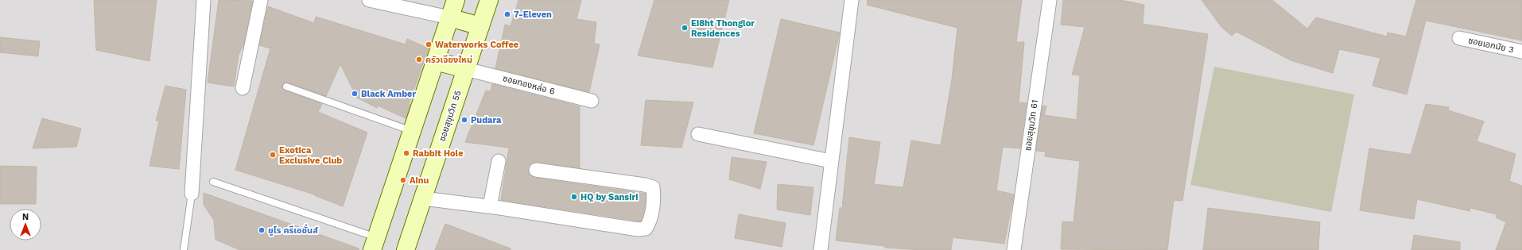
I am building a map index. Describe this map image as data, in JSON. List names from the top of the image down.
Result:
{
  "streets": {
    "main road": ["ซอยสุขุมวิท 55"],
    "street": ["ซอยเอกมัย 3", "ซอยทองหล่อ 6", "ซอยสุขุมวิท 61"]
  },
  "crossings": [
    ["ซอยทองหล่อ 6", "ซอยสุขุมวิท 55"]
  ],
  "places": [
    "7-Eleven",
    "Ei8ht Thonglor Residences",
    "Waterworks Coffee",
    "ครัวเจียงใหม่",
    "Black Amber",
    "Pudara",
    "Rabbit Hole",
    "Exotica Exclusive Club",
    "Ainu",
    "HQ by Sansiri",
    "ยูโร ครีเอชั่นส์"
  ],
  "north": "top"
}
